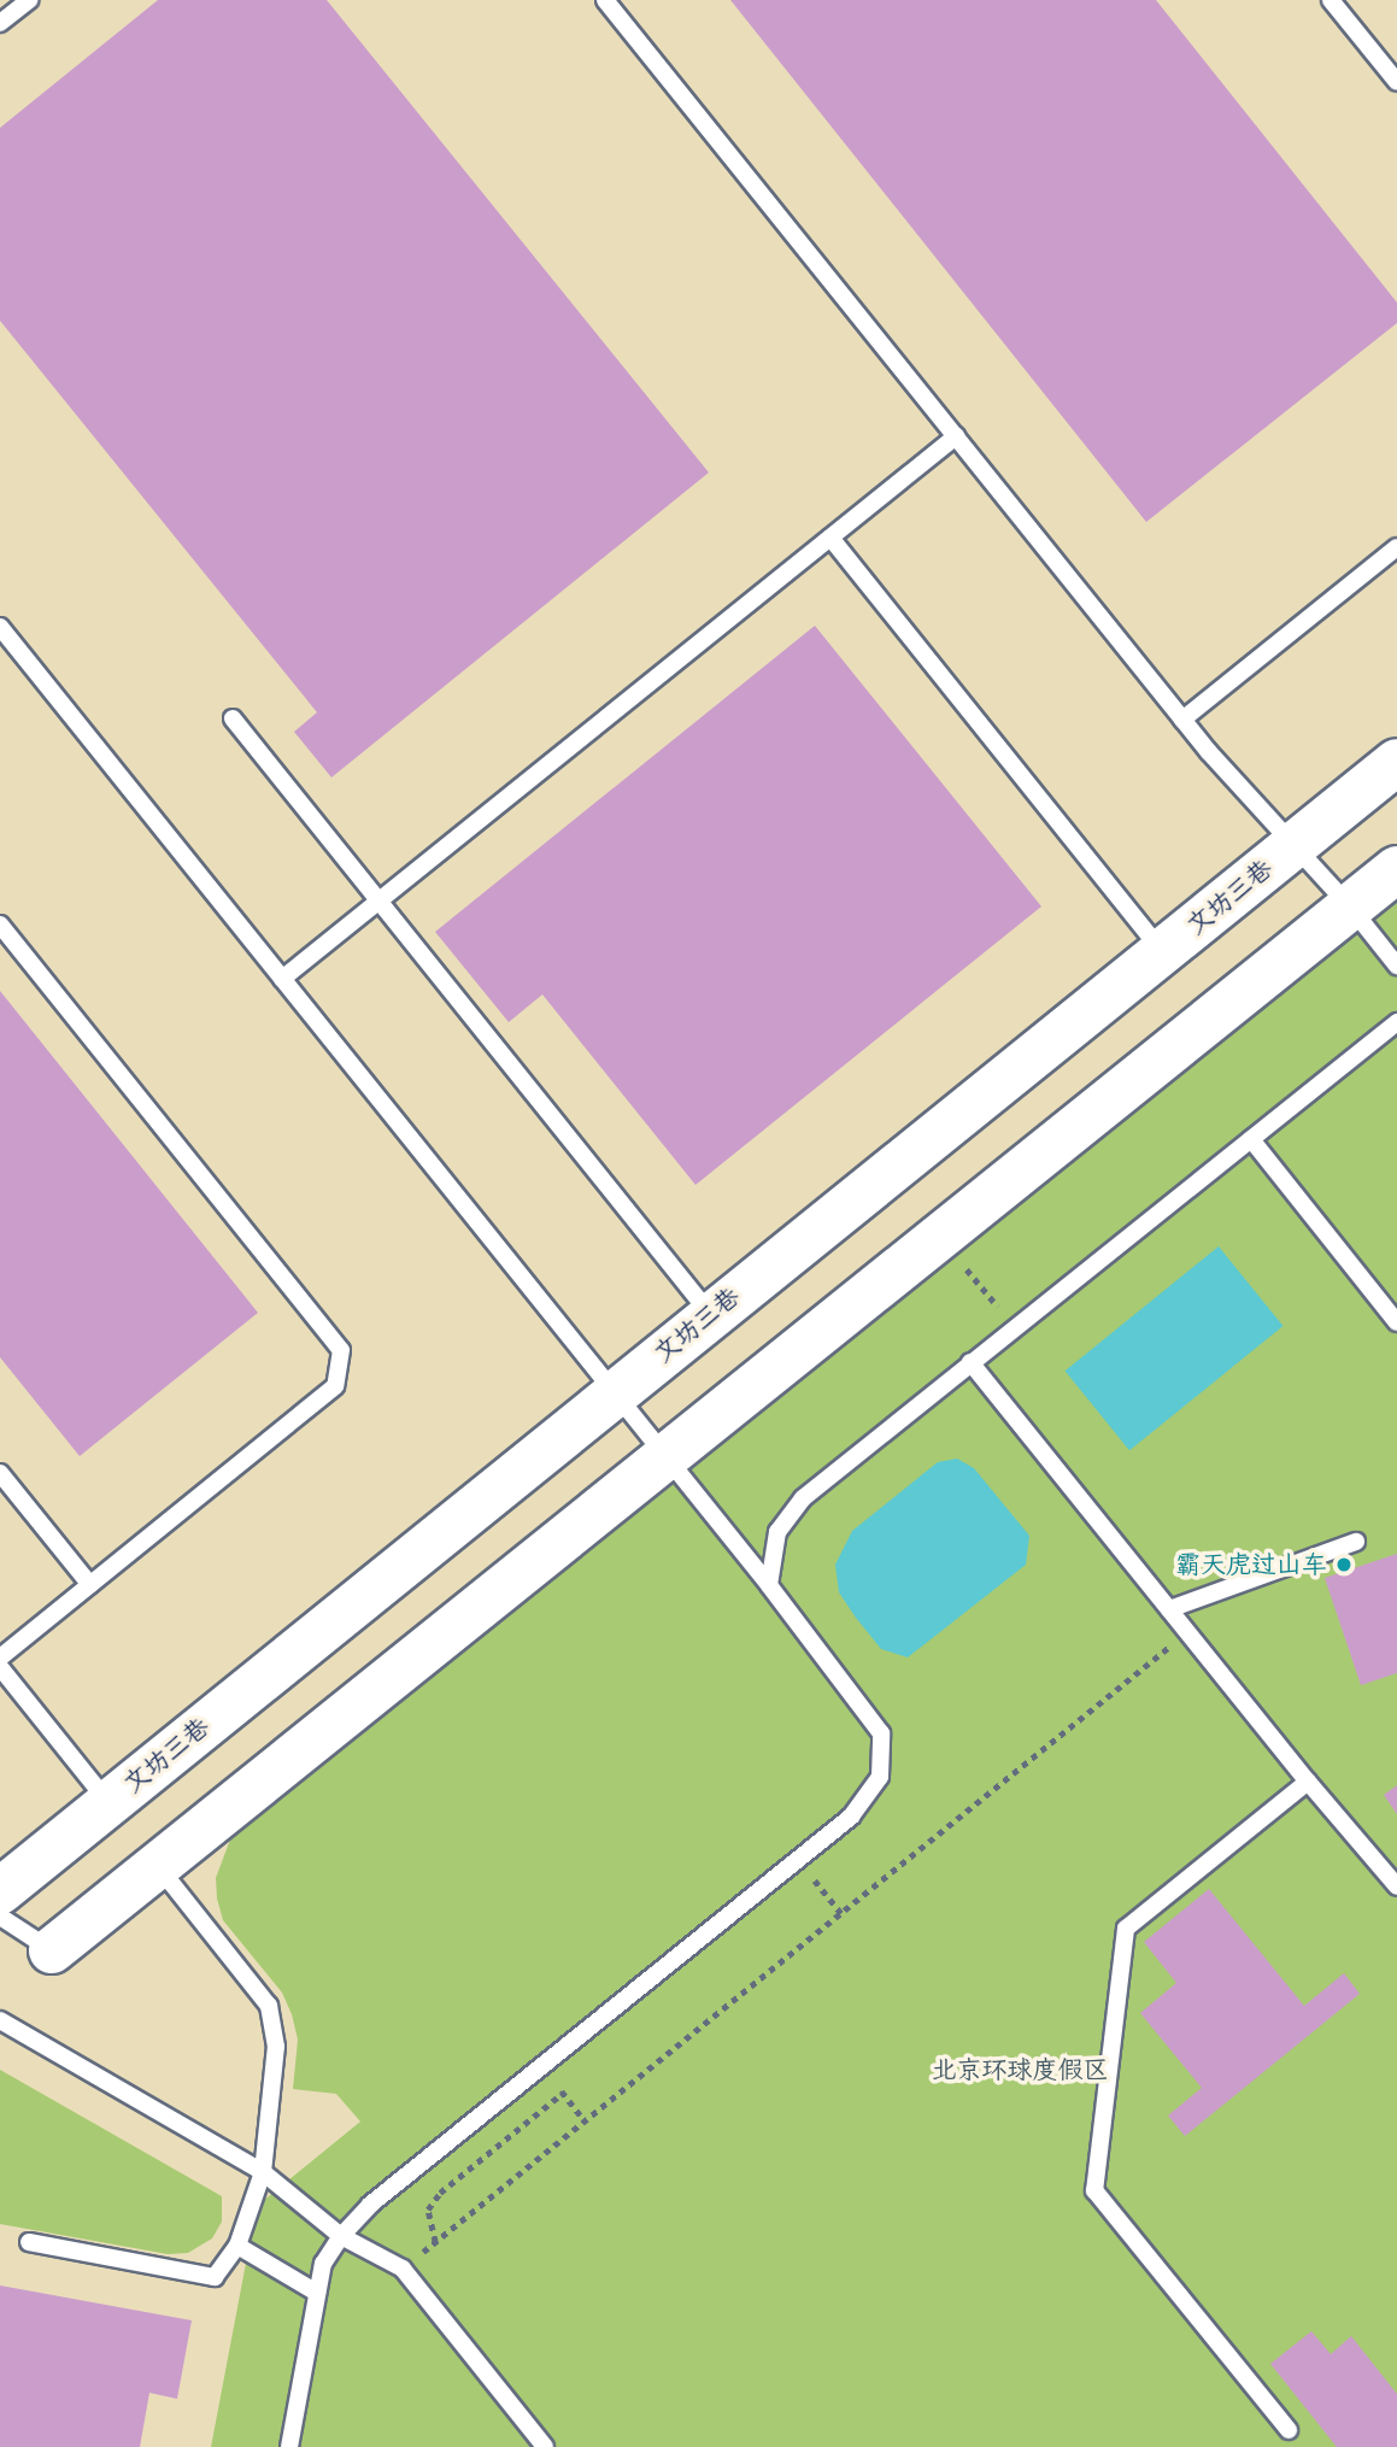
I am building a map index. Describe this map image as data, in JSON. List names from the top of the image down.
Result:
{
  "streets": {
    "main road": ["文坊三巷"]
  },
  "parks": ["北京环球度假区"],
  "places": ["霸天虎过山车"]
}
